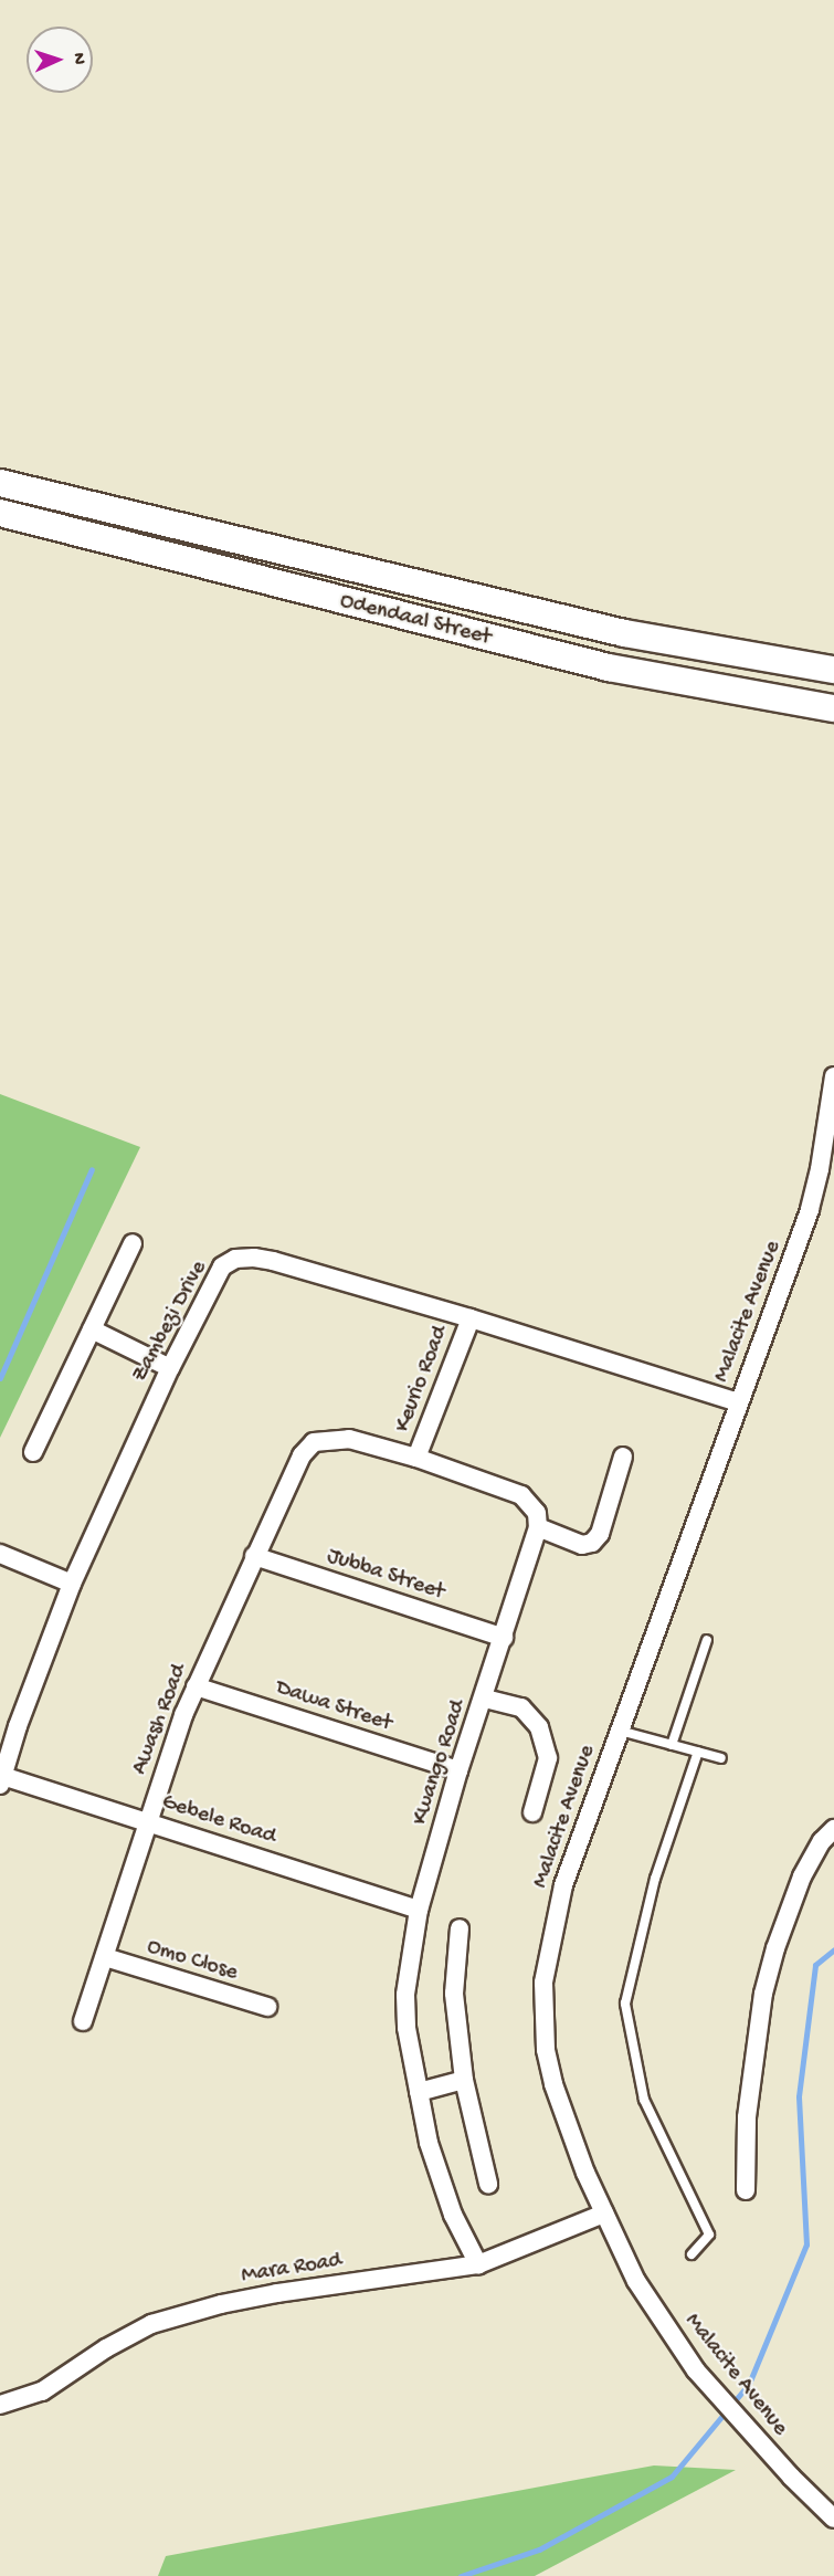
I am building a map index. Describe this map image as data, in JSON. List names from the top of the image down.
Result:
{
  "streets": {
    "street": [
      "Odendaal Street",
      "Malacite Avenue",
      "Zambezi Drive",
      "Keurio Road",
      "Jubba Street",
      "Dawa Street",
      "Awash Road",
      "Kwango Road",
      "Gebele Road",
      "Omo Close",
      "Mara Road"
    ]
  },
  "crossings": [
    ["Malacite Avenue", "Zambezi Drive"],
    ["Malacite Avenue", "Mara Road"],
    ["Zambezi Drive", "Keurio Road"],
    ["Zambezi Drive", "Gebele Road"],
    ["Keurio Road", "Awash Road"],
    ["Jubba Street", "Awash Road"],
    ["Jubba Street", "Kwango Road"],
    ["Dawa Street", "Awash Road"],
    ["Dawa Street", "Kwango Road"],
    ["Awash Road", "Gebele Road"],
    ["Awash Road", "Omo Close"],
    ["Kwango Road", "Gebele Road"],
    ["Kwango Road", "Mara Road"]
  ],
  "north": "right"
}
